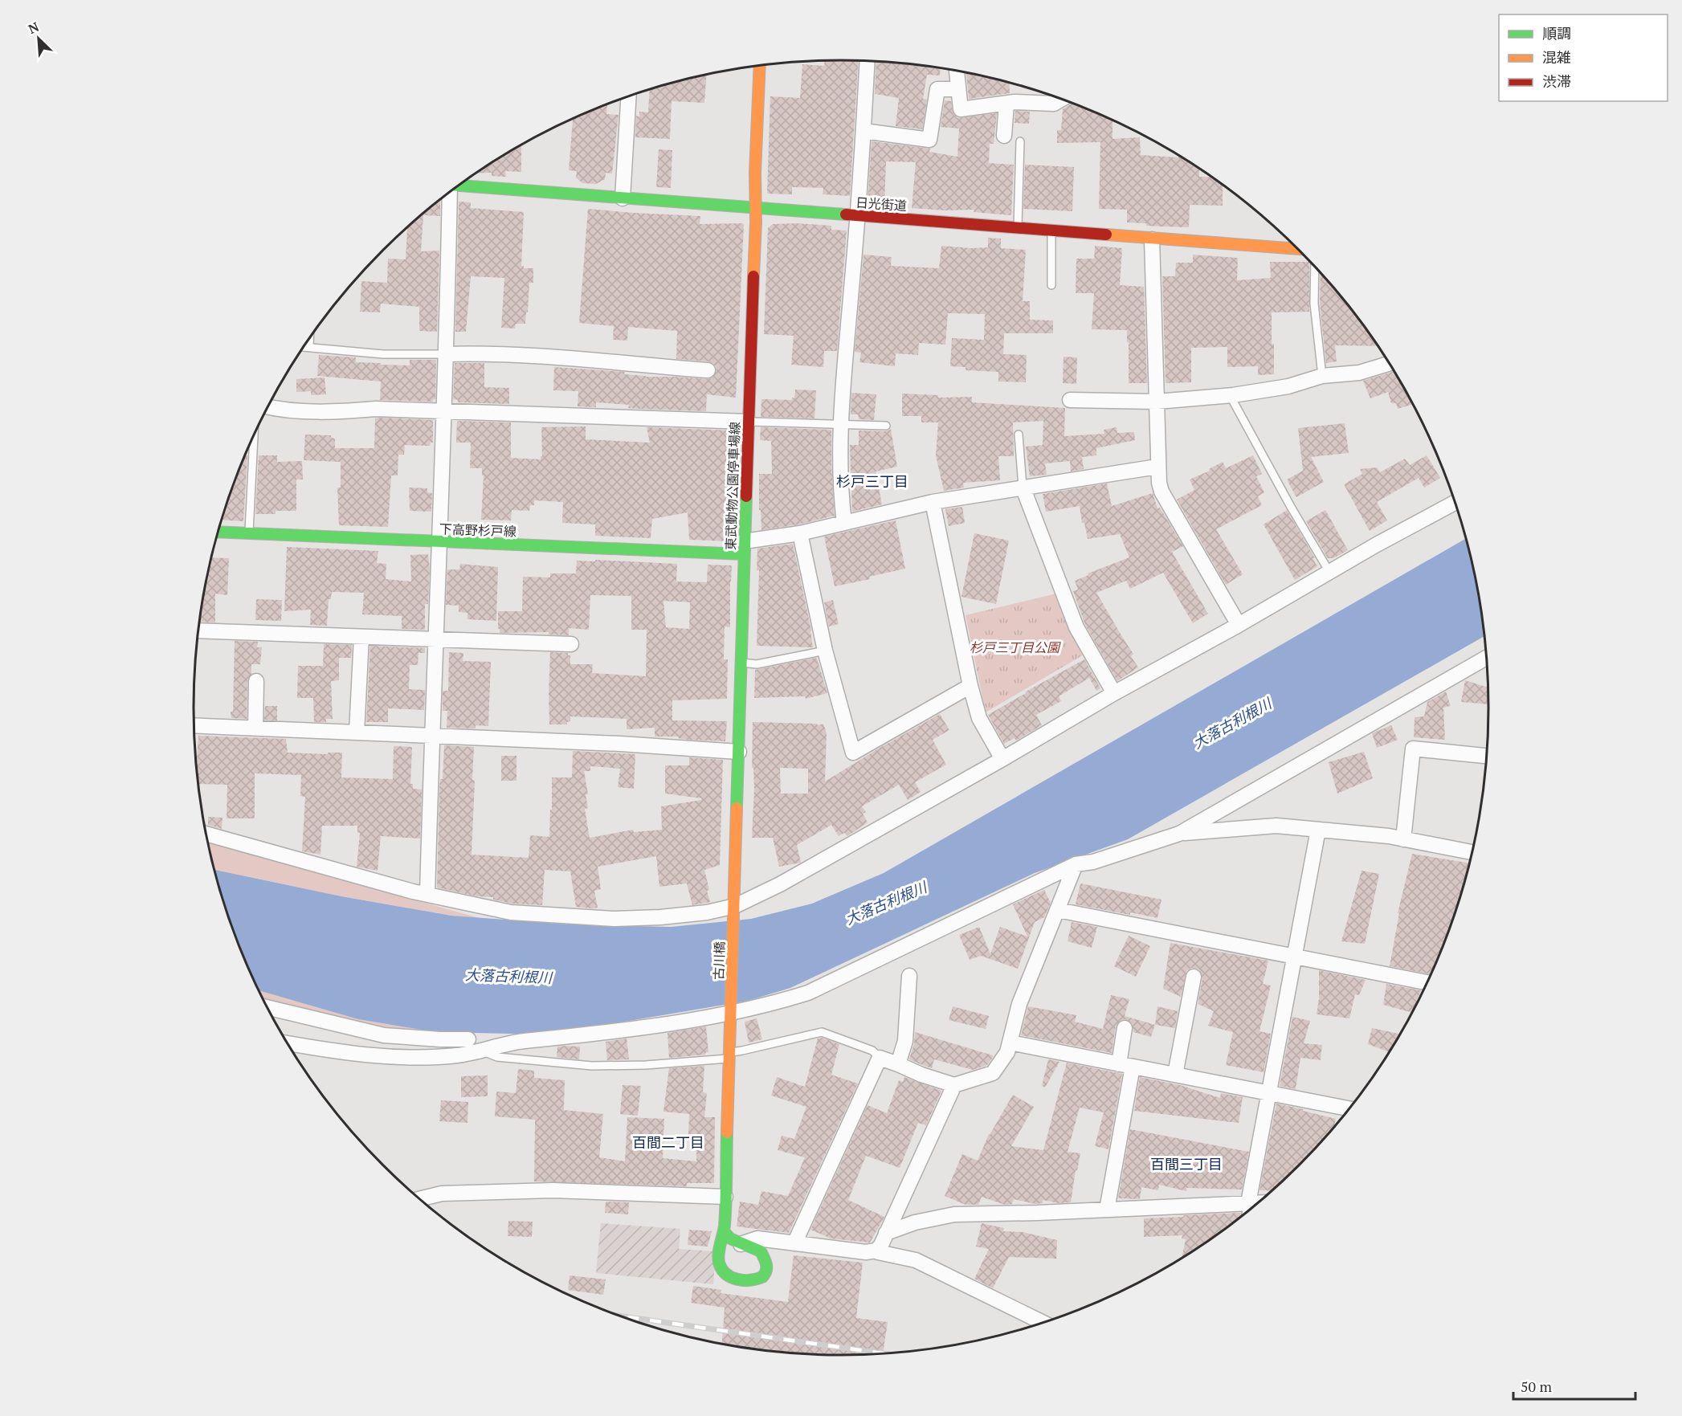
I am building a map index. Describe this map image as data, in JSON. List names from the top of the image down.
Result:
{
  "streets": {
    "main road": [
      "日光街道",
      "東武動物公園停車場線",
      "下高野杉戸線",
      "古川橋"
    ]
  },
  "crossings": [
    ["日光街道", "東武動物公園停車場線"],
    ["東武動物公園停車場線", "下高野杉戸線"],
    ["東武動物公園停車場線", "古川橋"]
  ],
  "districts": ["杉戸三丁目", "百間二丁目", "百間三丁目"],
  "water": ["大落古利根川"],
  "parks": ["杉戸三丁目公園"],
  "legend": ["順調", "混雑", "渋滞"],
  "scale_bar": "50 m",
  "north": "top left"
}
